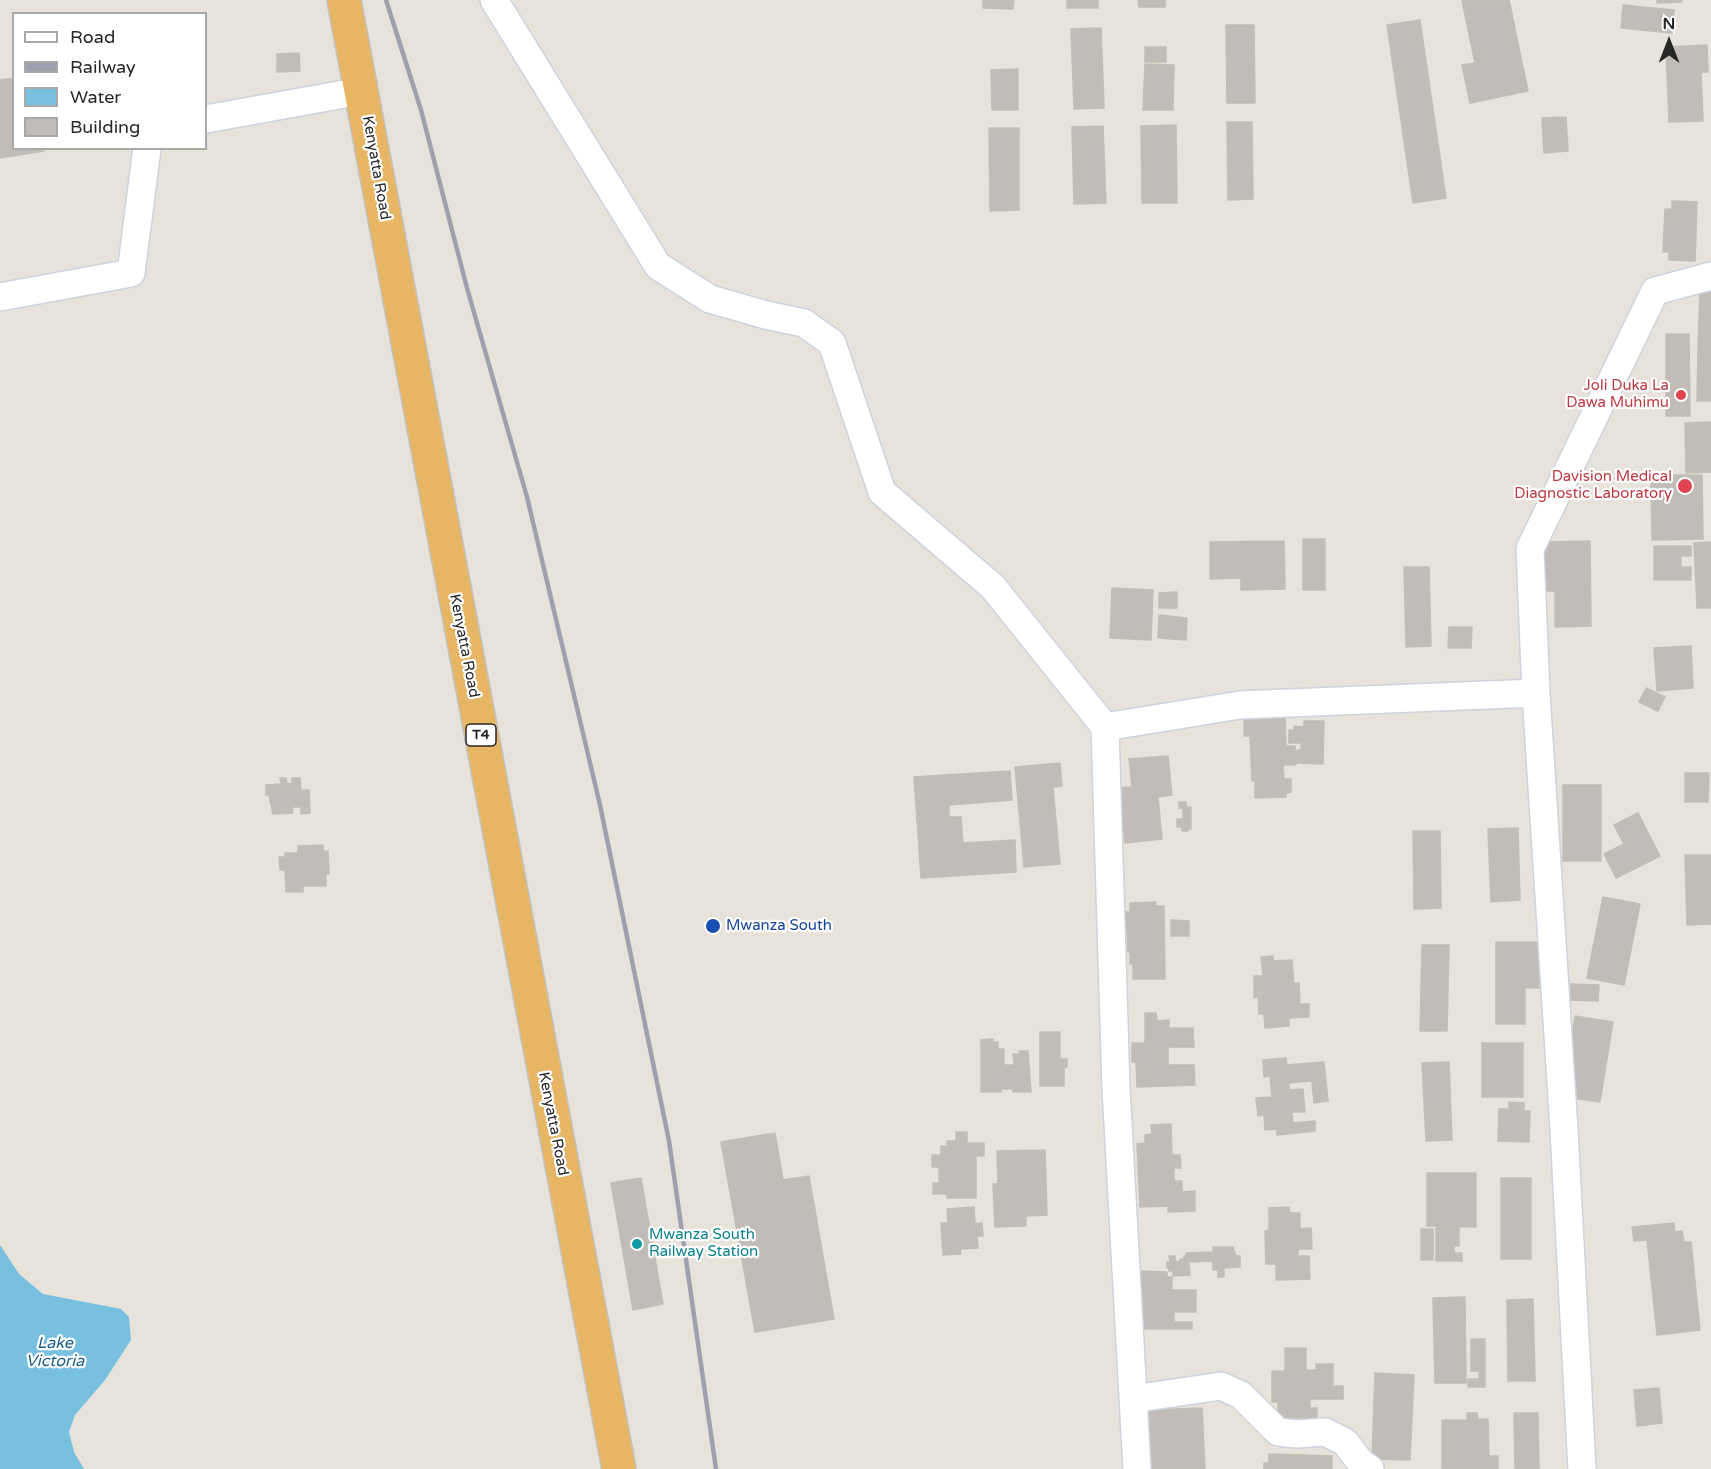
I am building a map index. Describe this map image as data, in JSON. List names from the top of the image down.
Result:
{
  "streets": {
    "highway": ["Kenyatta Road", "T4"]
  },
  "water": ["Lake Victoria"],
  "places": [
    "Joli Duka La Dawa Muhimu",
    "Davision Medical Diagnostic Laboratory",
    "Mwanza South",
    "Mwanza South Railway Station"
  ],
  "legend": [
    "Road",
    "Railway",
    "Water",
    "Building"
  ],
  "north": "top"
}
